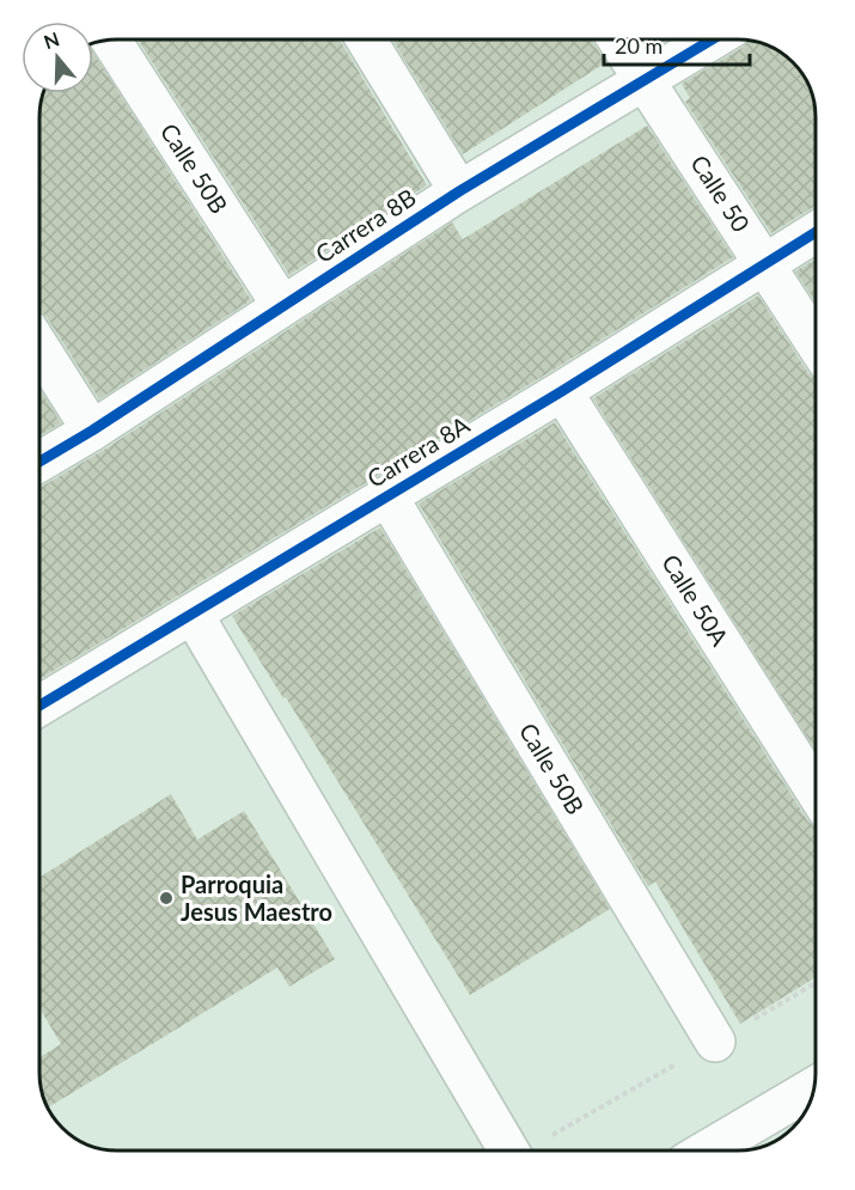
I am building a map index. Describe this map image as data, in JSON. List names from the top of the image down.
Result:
{
  "streets": {
    "street": [
      "Calle 50B",
      "Calle 50",
      "Carrera 8B",
      "Carrera 8A",
      "Calle 50A"
    ]
  },
  "crossings": [
    ["Calle 50B", "Carrera 8B"],
    ["Calle 50B", "Carrera 8A"],
    ["Calle 50", "Carrera 8B"],
    ["Calle 50", "Carrera 8A"],
    ["Carrera 8A", "Calle 50A"]
  ],
  "places": ["Parroquia Jesus Maestro"],
  "scale_bar": "20 m",
  "north": "top"
}
